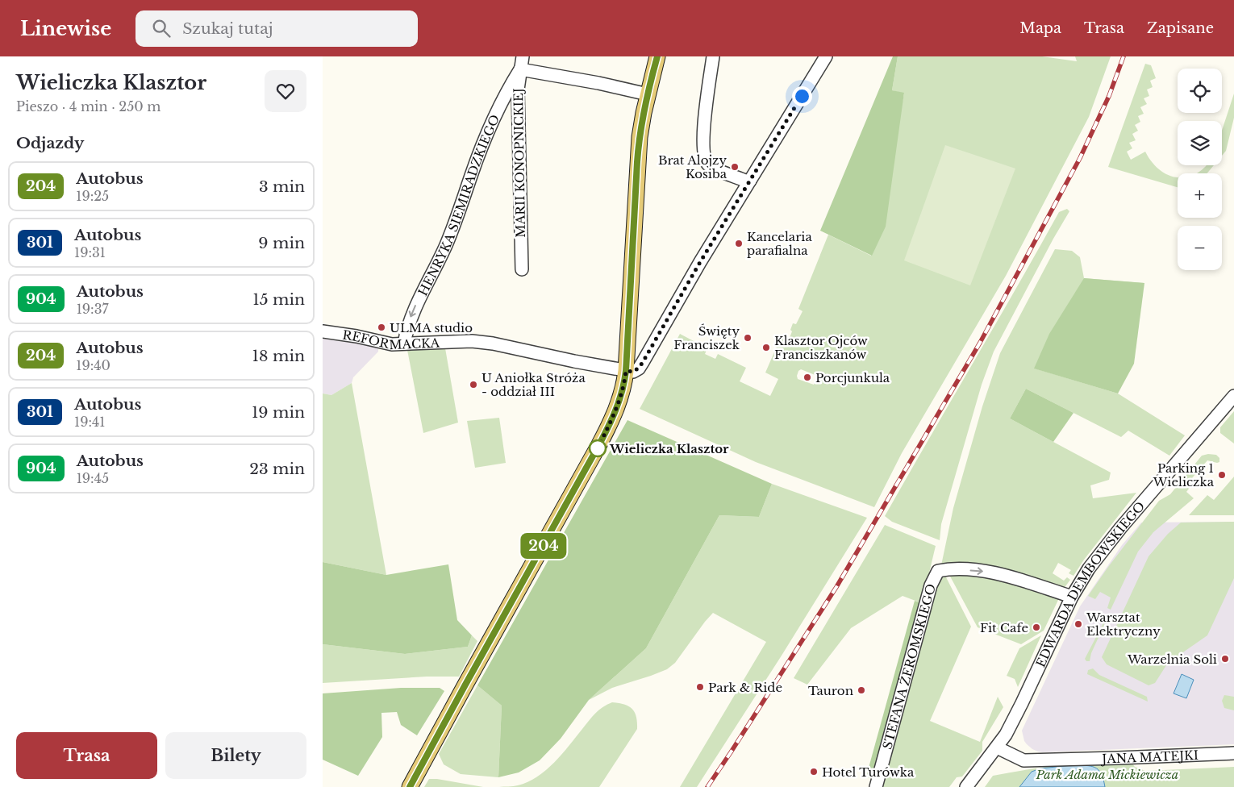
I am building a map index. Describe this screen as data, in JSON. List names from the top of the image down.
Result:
{
  "streets": {
    "street": [
      "MARII KONOPNICKIEJ",
      "HENRYKA SIEMIRADZKIEGO",
      "REFORMACKA",
      "EDWARDA DEMBOWSKIEGO",
      "STEFANA ŻEROMSKIEGO",
      "JANA MATEJKI"
    ]
  },
  "crossings": [
    ["MARII KONOPNICKIEJ", "HENRYKA SIEMIRADZKIEGO"],
    ["HENRYKA SIEMIRADZKIEGO", "REFORMACKA"],
    ["EDWARDA DEMBOWSKIEGO", "STEFANA ŻEROMSKIEGO"],
    ["EDWARDA DEMBOWSKIEGO", "JANA MATEJKI"]
  ],
  "one_way": ["HENRYKA SIEMIRADZKIEGO"],
  "parks": ["Park Adama Mickiewicza"],
  "places": [
    "Brat Alojzy Kosiba",
    "Kancelaria parafialna",
    "ULMA studio",
    "Święty Franciszek",
    "Klasztor Ojców Franciszkanów",
    "Porcjunkula",
    "U Aniołka Stróża - oddział III",
    "Wieliczka Klasztor",
    "Parking 1 Wieliczka",
    "Warsztat Elektryczny",
    "Fit Cafe",
    "Warzelnia Soli",
    "Park & Ride",
    "Tauron",
    "Hotel Turówka"
  ],
  "lines": ["bus line 204"],
  "page": {
    "header": "Linewise",
    "search": "Szukaj tutaj",
    "nav": ["Mapa", "Trasa", "Zapisane"],
    "heading": [
      ["Wieliczka Klasztor", "Pieszo · 4 min · 250 m"],
      "Odjazdy"
    ],
    "on_map": "204",
    "map_buttons": ["+", "−"],
    "list": [
      {
        "mark": "204",
        "name": "Autobus",
        "note": "19:25",
        "value": "3 min"
      },
      {
        "mark": "301",
        "name": "Autobus",
        "note": "19:31",
        "value": "9 min"
      },
      {
        "mark": "904",
        "name": "Autobus",
        "note": "19:37",
        "value": "15 min"
      },
      {
        "mark": "204",
        "name": "Autobus",
        "note": "19:40",
        "value": "18 min"
      },
      {
        "mark": "301",
        "name": "Autobus",
        "note": "19:41",
        "value": "19 min"
      },
      {
        "mark": "904",
        "name": "Autobus",
        "note": "19:45",
        "value": "23 min"
      }
    ],
    "buttons": ["Trasa", "Bilety"]
  }
}
